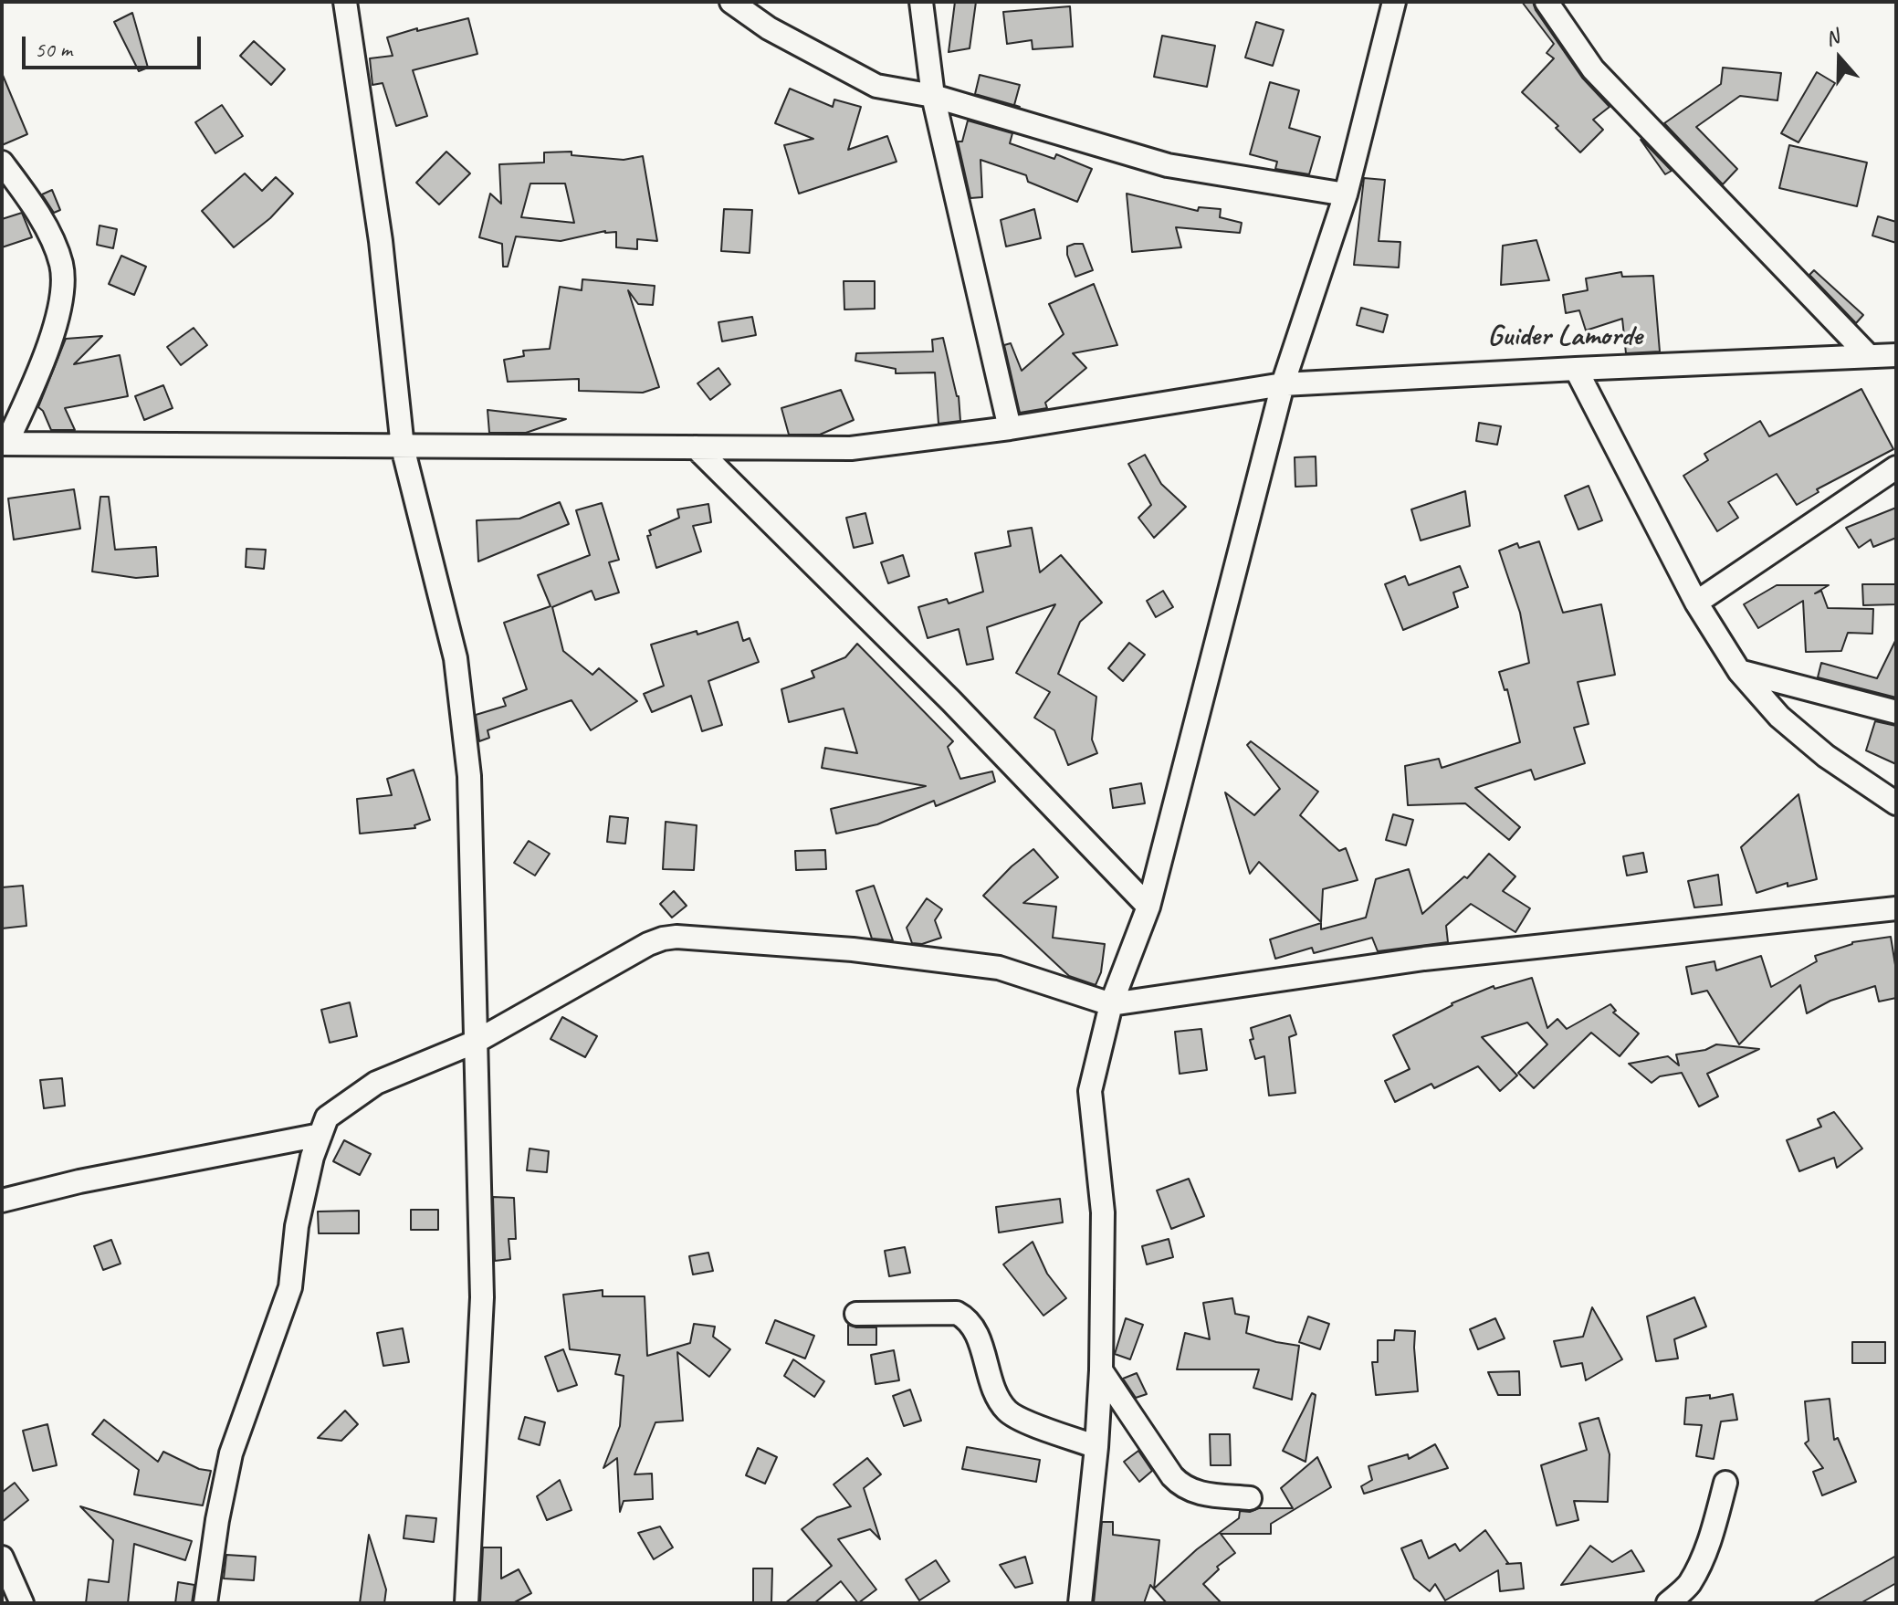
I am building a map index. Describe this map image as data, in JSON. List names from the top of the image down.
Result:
{
  "districts": ["Guider Lamorde"],
  "scale_bar": "50 m",
  "north": "top"
}
